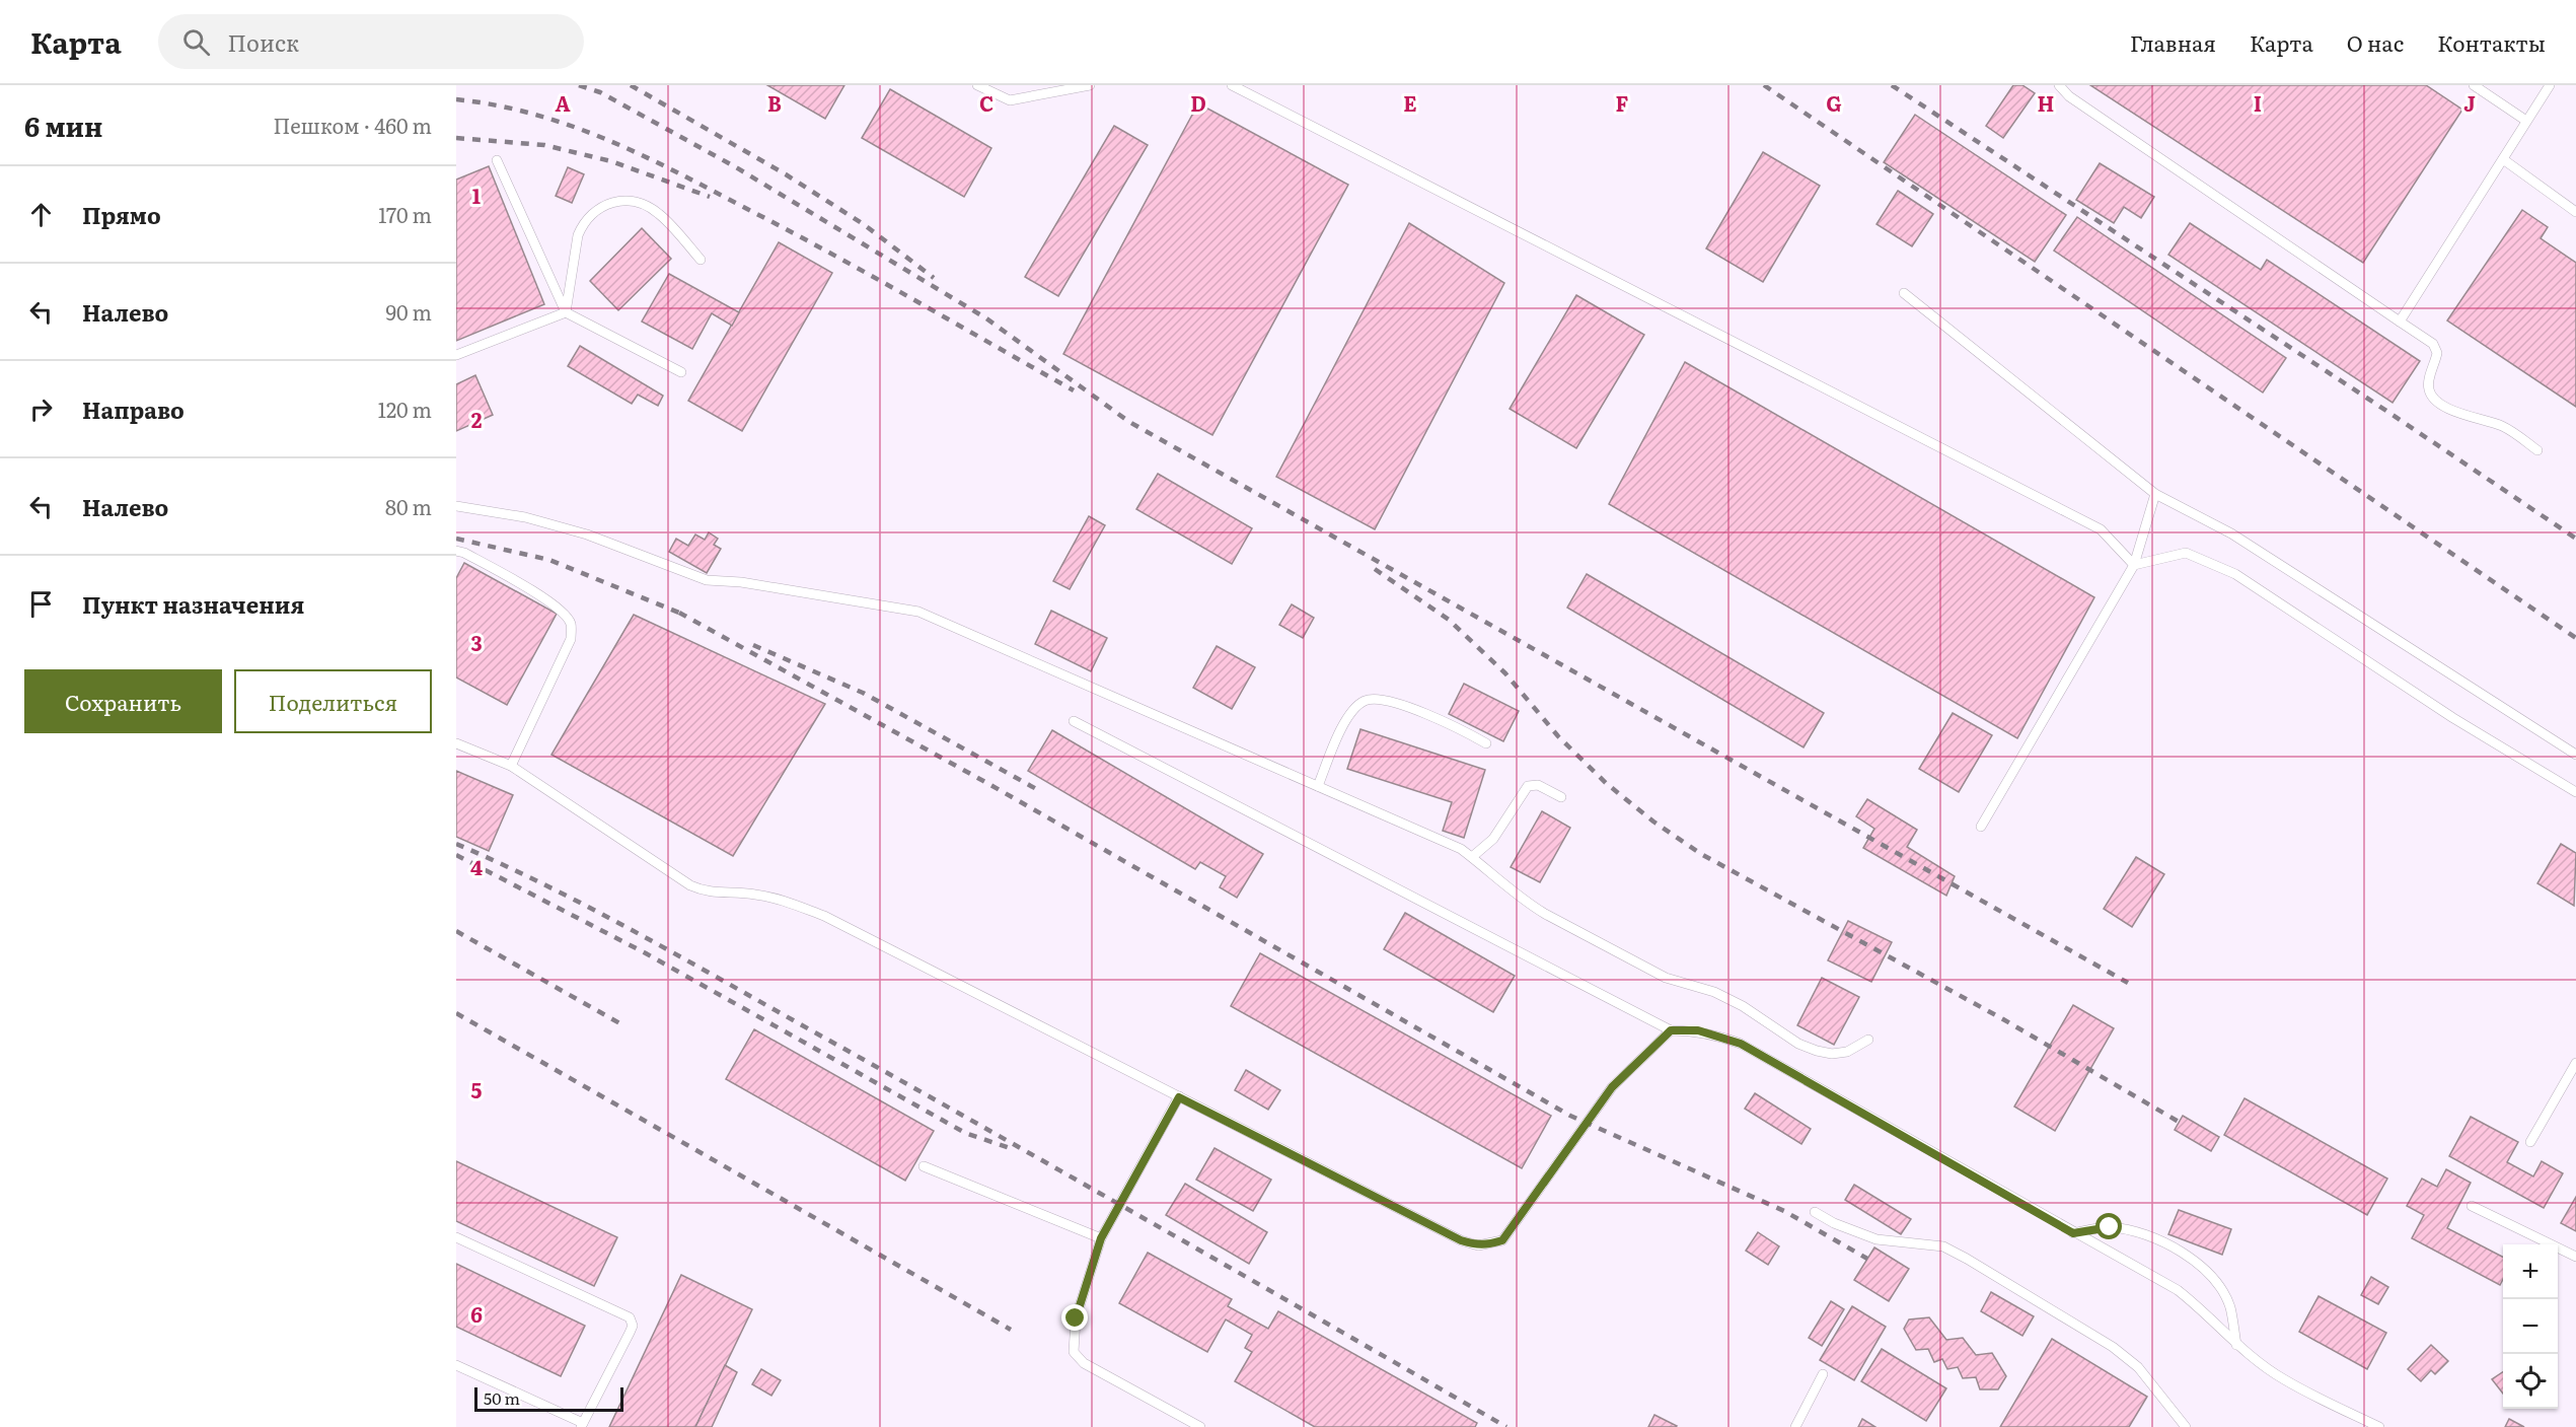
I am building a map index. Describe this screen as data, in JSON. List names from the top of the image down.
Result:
{
  "scale_bar": "50 m",
  "page": {
    "header": "Карта",
    "search": "Поиск",
    "nav": [
      "Главная",
      "Карта",
      "О нас",
      "Контакты"
    ],
    "heading": ["6 мин", "Пешком · 460 m"],
    "list": [
      ["Прямо", "170 m"],
      ["Налево", "90 m"],
      ["Направо", "120 m"],
      ["Налево", "80 m"],
      "Пункт назначения"
    ],
    "buttons": ["Сохранить", "Поделиться"],
    "map_buttons": ["+", "−"],
    "scale": "50 m"
  },
  "grid": {
    "columns": [
      "A",
      "B",
      "C",
      "D",
      "E",
      "F",
      "G",
      "H",
      "I",
      "J"
    ],
    "rows": [
      "1",
      "2",
      "3",
      "4",
      "5",
      "6"
    ]
  }
}
